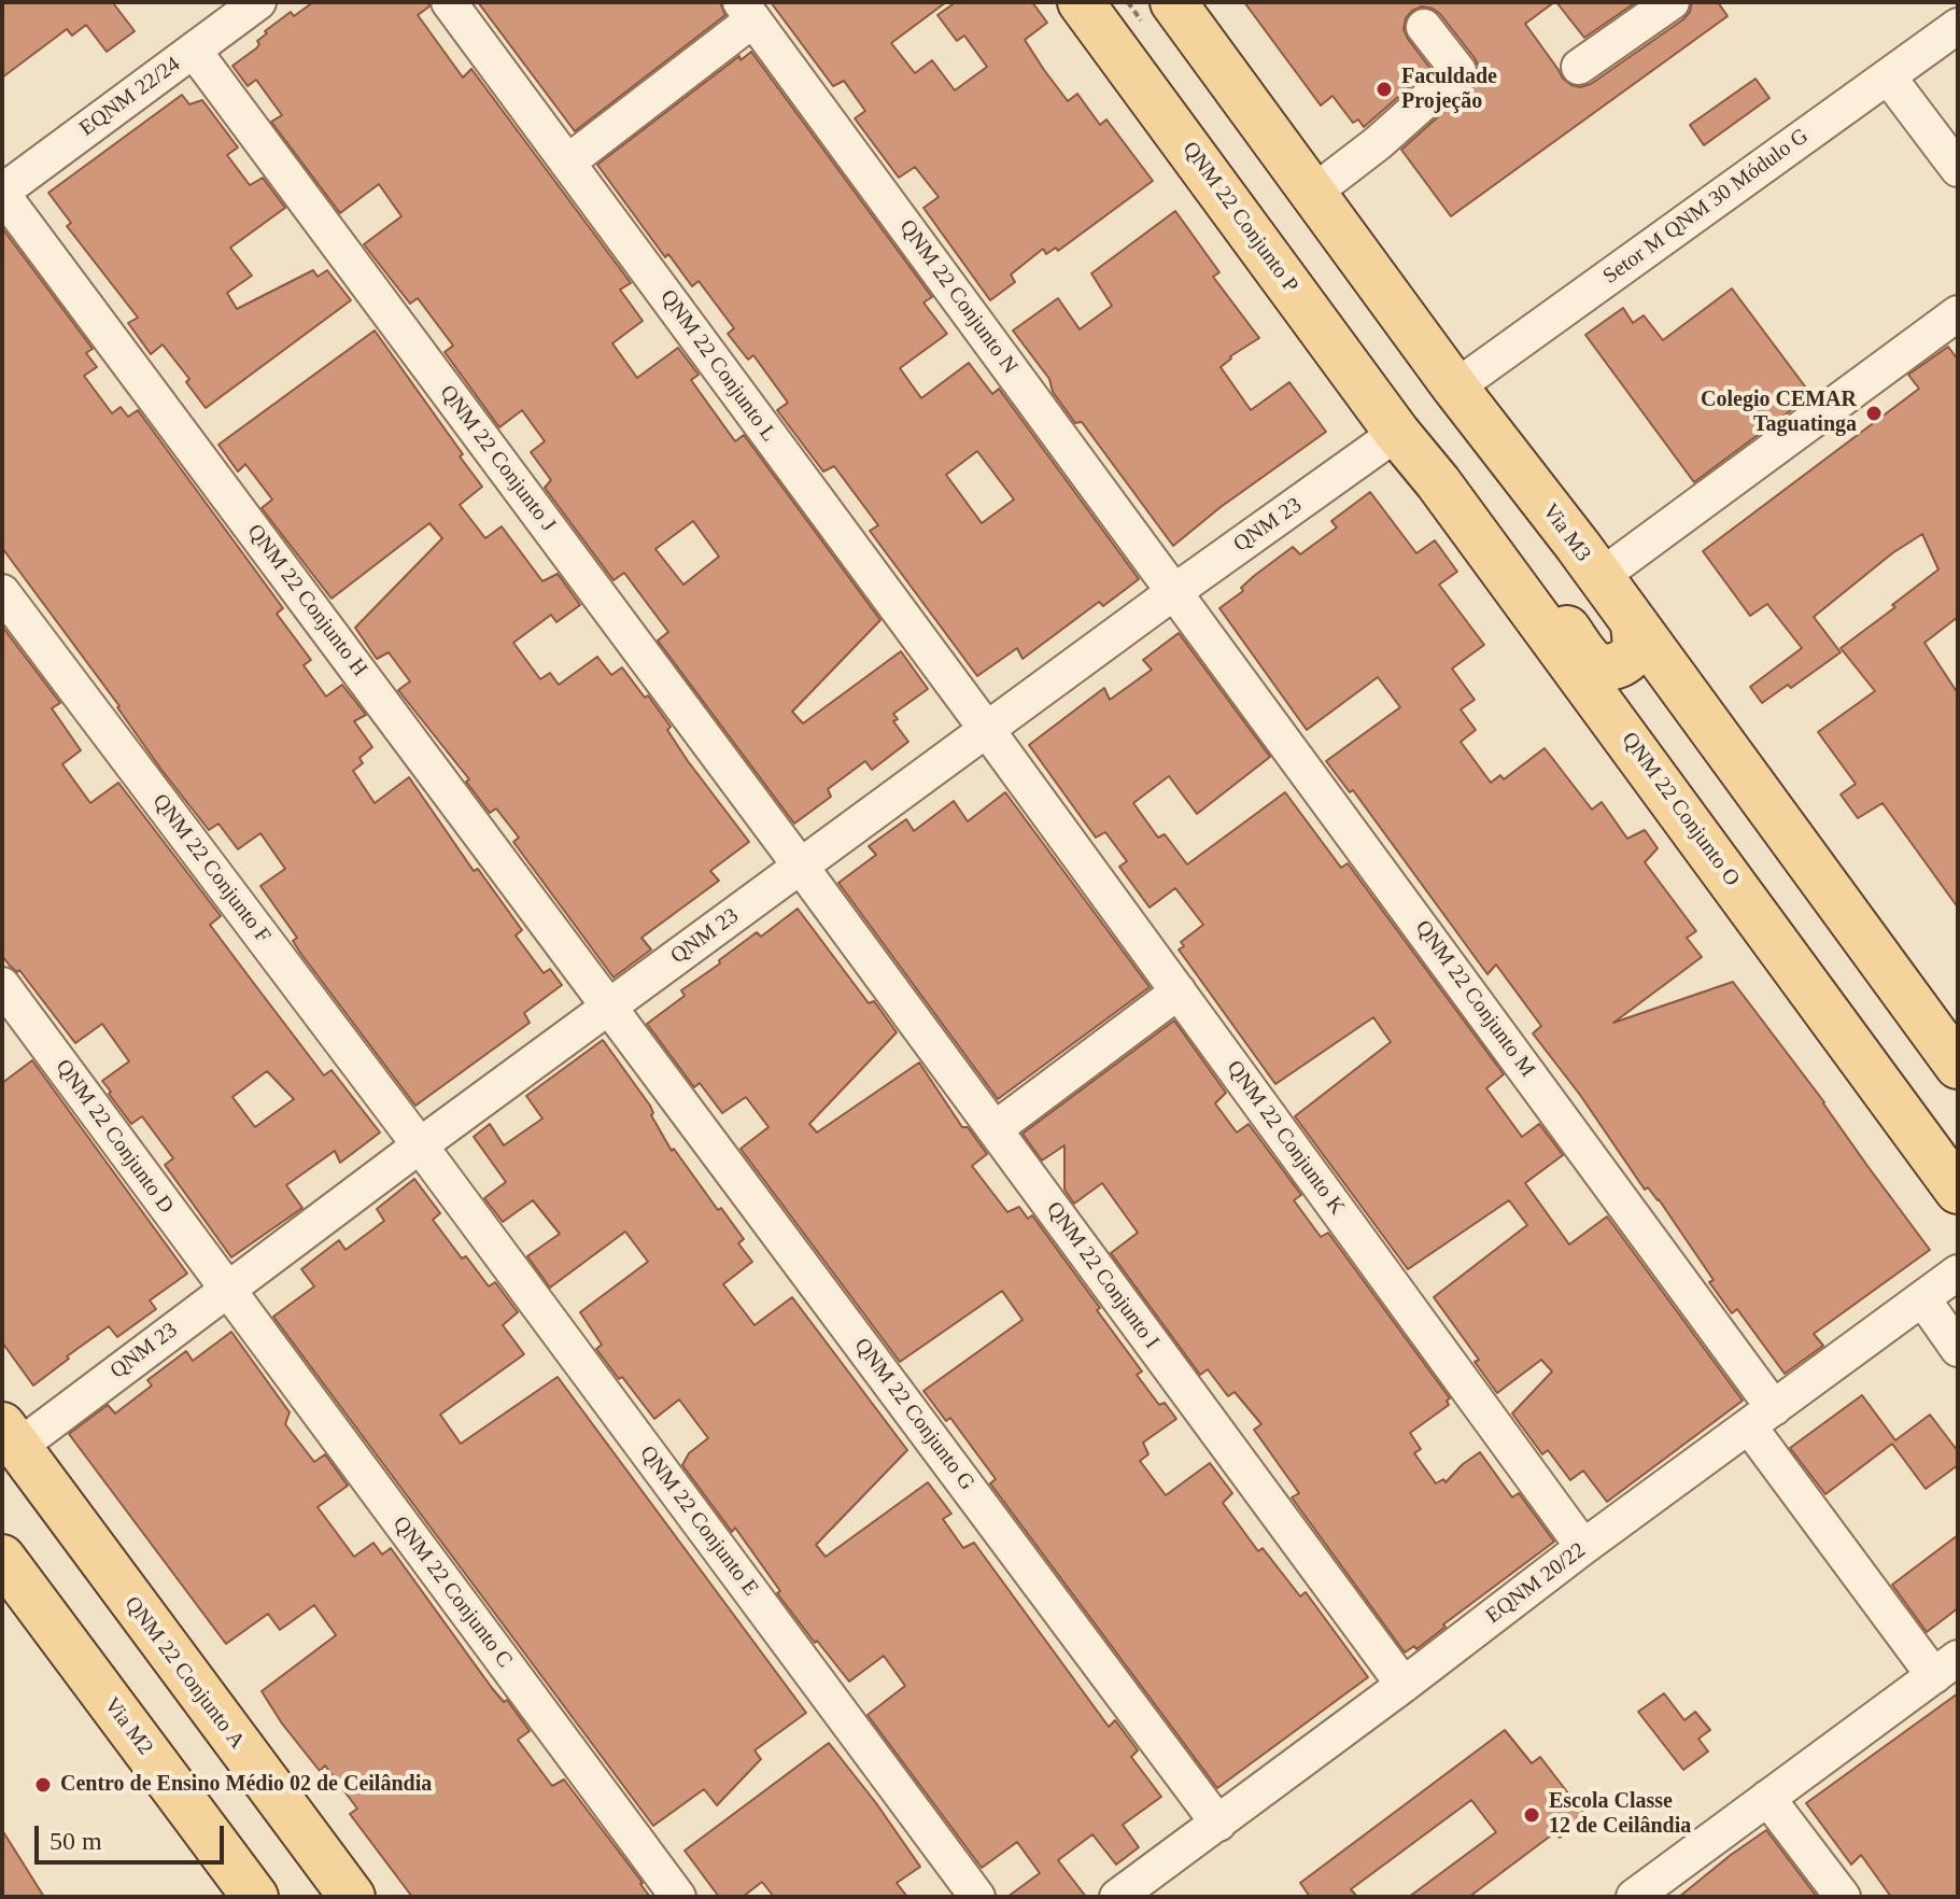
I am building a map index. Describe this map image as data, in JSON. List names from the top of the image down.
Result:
{
  "streets": {
    "main road": [
      "QNM 22 Conjunto P",
      "Via M3",
      "QNM 22 Conjunto O",
      "QNM 22 Conjunto A",
      "Via M2"
    ],
    "street": [
      "EQNM 22/24",
      "Setor M QNM 30 Módulo G",
      "QNM 22 Conjunto N",
      "QNM 22 Conjunto L",
      "QNM 22 Conjunto J",
      "QNM 23",
      "QNM 22 Conjunto H",
      "QNM 22 Conjunto F",
      "QNM 22 Conjunto M",
      "QNM 22 Conjunto D",
      "QNM 22 Conjunto K",
      "QNM 22 Conjunto I",
      "QNM 22 Conjunto G",
      "QNM 22 Conjunto E",
      "EQNM 20/22",
      "QNM 22 Conjunto C"
    ]
  },
  "crossings": [
    ["EQNM 22/24", "QNM 22 Conjunto J"],
    ["EQNM 22/24", "QNM 22 Conjunto H"],
    ["Setor M QNM 30 Módulo G", "Via M3"],
    ["QNM 22 Conjunto P", "QNM 23"],
    ["QNM 22 Conjunto P", "QNM 22 Conjunto O"],
    ["QNM 22 Conjunto N", "QNM 23"],
    ["QNM 22 Conjunto N", "QNM 22 Conjunto M"],
    ["QNM 22 Conjunto L", "QNM 23"],
    ["QNM 22 Conjunto L", "QNM 22 Conjunto K"],
    ["QNM 22 Conjunto J", "QNM 23"],
    ["QNM 22 Conjunto J", "QNM 22 Conjunto I"],
    ["QNM 23", "QNM 22 Conjunto H"],
    ["QNM 23", "QNM 22 Conjunto O"],
    ["QNM 23", "QNM 22 Conjunto F"],
    ["QNM 23", "QNM 22 Conjunto M"],
    ["QNM 23", "QNM 22 Conjunto D"],
    ["QNM 23", "QNM 22 Conjunto K"],
    ["QNM 23", "QNM 22 Conjunto I"],
    ["QNM 23", "QNM 22 Conjunto G"],
    ["QNM 23", "QNM 22 Conjunto E"],
    ["QNM 23", "QNM 22 Conjunto C"],
    ["QNM 23", "QNM 22 Conjunto A"],
    ["QNM 22 Conjunto H", "QNM 22 Conjunto G"],
    ["QNM 22 Conjunto F", "QNM 22 Conjunto E"],
    ["QNM 22 Conjunto M", "EQNM 20/22"],
    ["QNM 22 Conjunto D", "QNM 22 Conjunto C"],
    ["QNM 22 Conjunto K", "EQNM 20/22"],
    ["QNM 22 Conjunto I", "EQNM 20/22"],
    ["QNM 22 Conjunto G", "EQNM 20/22"]
  ],
  "places": [
    "Faculdade Projeção",
    "Colegio CEMAR Taguatinga",
    "Centro de Ensino Médio 02 de Ceilândia",
    "Escola Classe 12 de Ceilândia"
  ],
  "scale_bar": "50 m"
}
